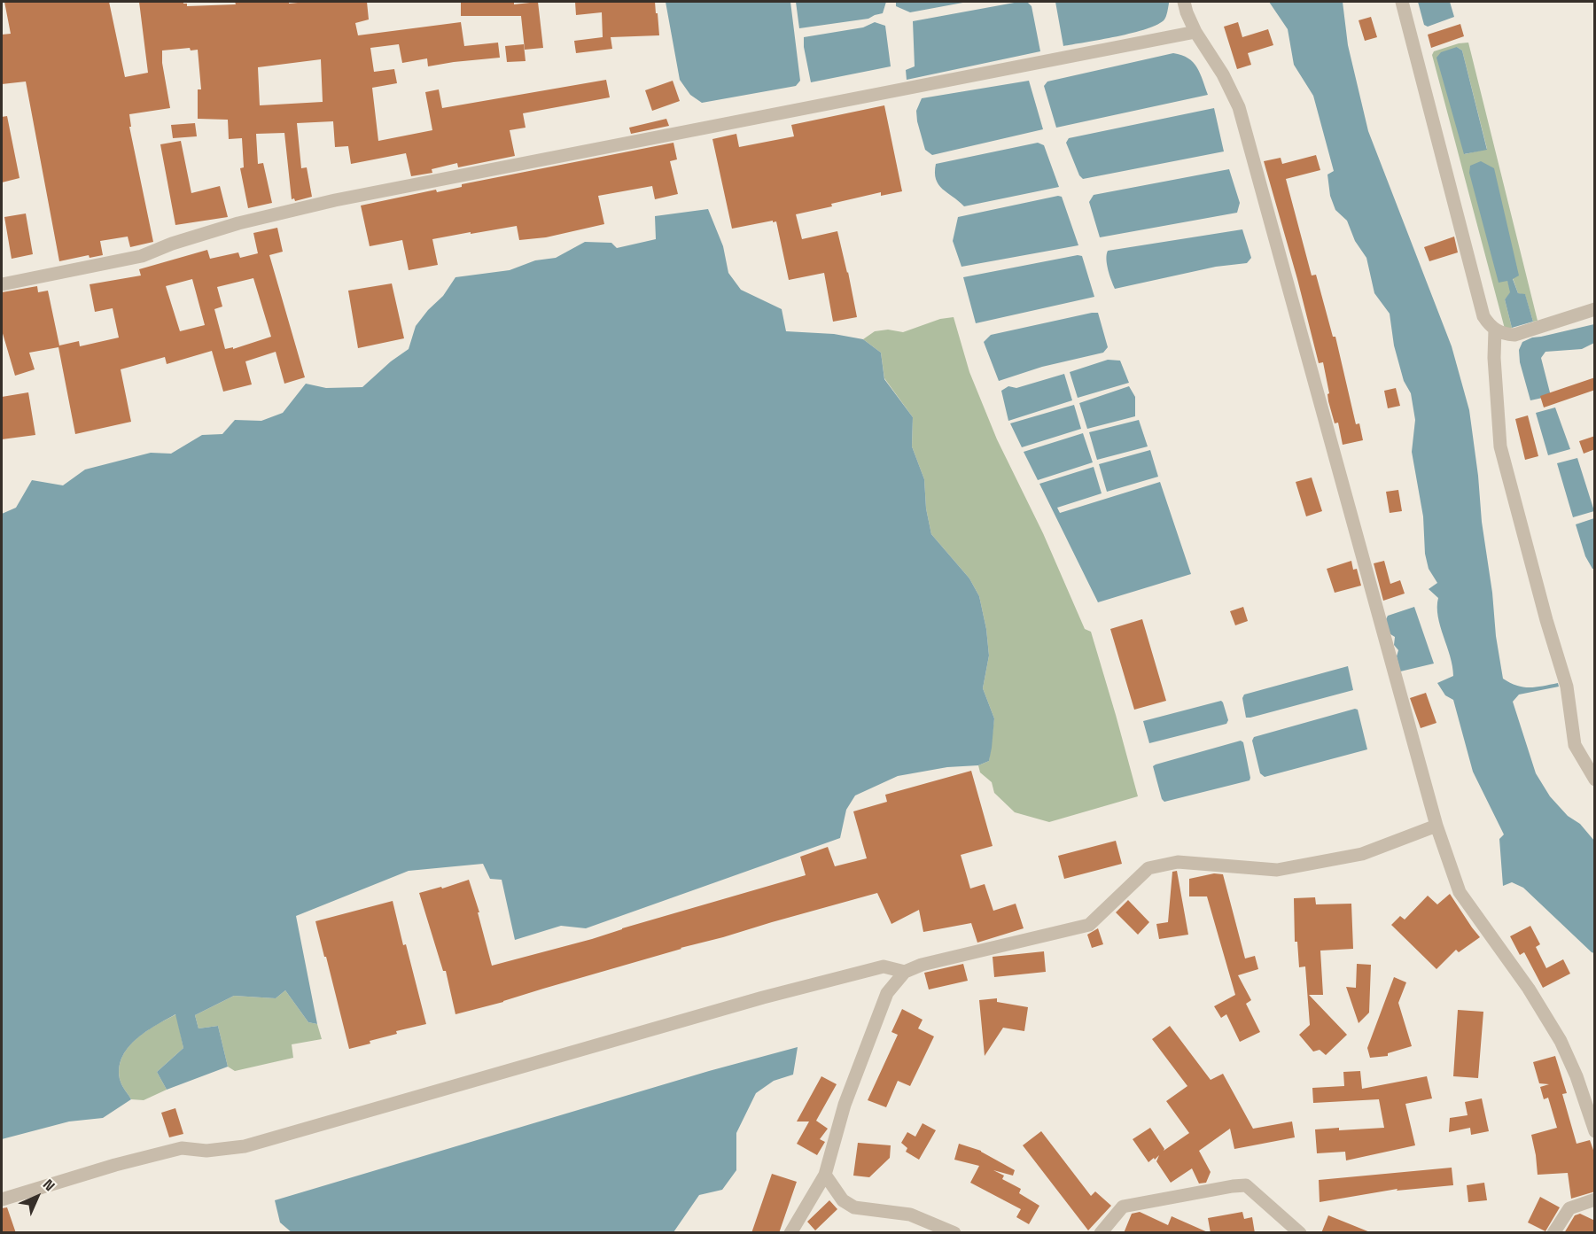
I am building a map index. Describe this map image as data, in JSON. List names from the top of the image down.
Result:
{
  "north": "top right"
}
